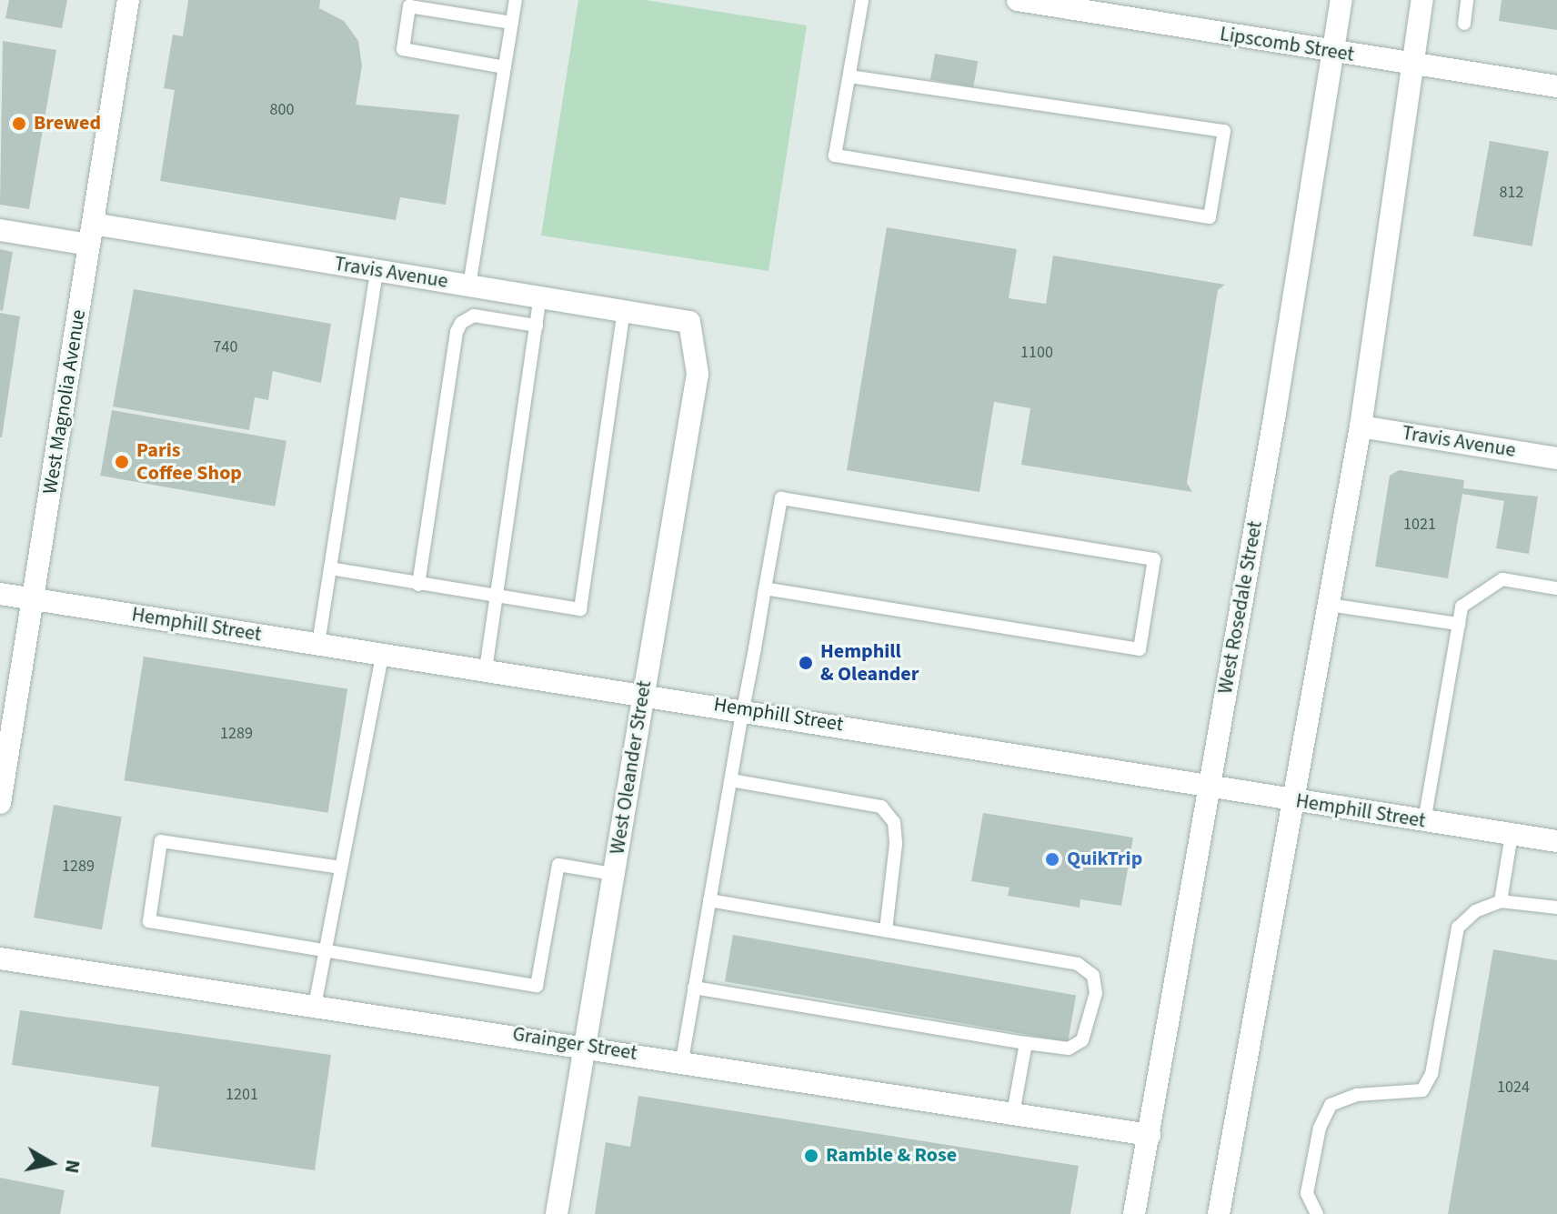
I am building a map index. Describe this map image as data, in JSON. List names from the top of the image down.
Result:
{
  "streets": {
    "street": [
      "Lipscomb Street",
      "Travis Avenue",
      "West Magnolia Avenue",
      "West Rosedale Street",
      "Hemphill Street",
      "West Oleander Street",
      "Grainger Street"
    ]
  },
  "crossings": [
    ["Lipscomb Street", "West Rosedale Street"],
    ["Travis Avenue", "West Magnolia Avenue"],
    ["Travis Avenue", "West Oleander Street"],
    ["West Magnolia Avenue", "Hemphill Street"],
    ["West Rosedale Street", "Hemphill Street"],
    ["West Rosedale Street", "Grainger Street"],
    ["Hemphill Street", "West Oleander Street"],
    ["West Oleander Street", "Grainger Street"]
  ],
  "places": [
    "Brewed",
    "Paris Coffee Shop",
    "Hemphill & Oleander",
    "QuikTrip",
    "Ramble & Rose"
  ],
  "house_numbers": [
    "800",
    "812",
    "740",
    "1100",
    "1021",
    "1289",
    "1289",
    "1024",
    "1201"
  ],
  "north": "right"
}
